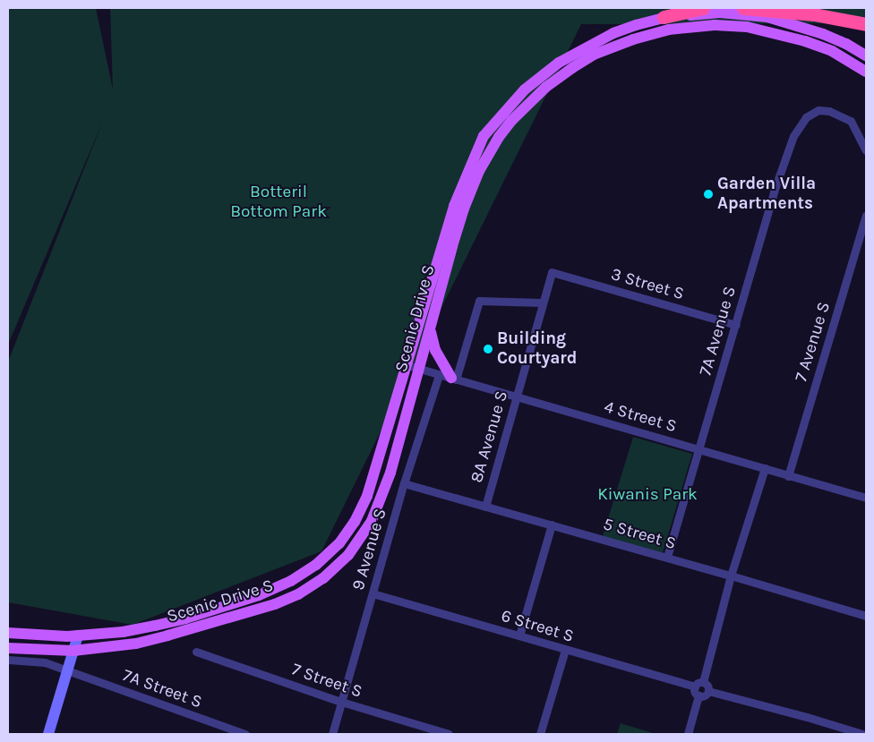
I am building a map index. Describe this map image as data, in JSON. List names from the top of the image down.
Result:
{
  "streets": {
    "main road": ["Scenic Drive S"],
    "street": [
      "3 Street S",
      "7A Avenue S",
      "7 Avenue S",
      "4 Street S",
      "8A Avenue S",
      "5 Street S",
      "9 Avenue S",
      "6 Street S",
      "7 Street S",
      "7A Street S"
    ]
  },
  "crossings": [
    ["3 Street S", "7A Avenue S"],
    ["3 Street S", "8A Avenue S"],
    ["Scenic Drive S", "4 Street S"],
    ["7A Avenue S", "4 Street S"],
    ["7A Avenue S", "5 Street S"],
    ["7 Avenue S", "4 Street S"],
    ["4 Street S", "8A Avenue S"],
    ["4 Street S", "9 Avenue S"],
    ["8A Avenue S", "5 Street S"],
    ["5 Street S", "9 Avenue S"],
    ["9 Avenue S", "6 Street S"],
    ["9 Avenue S", "7 Street S"]
  ],
  "parks": ["Botteril Bottom Park", "Kiwanis Park"],
  "places": ["Garden Villa Apartments", "Building Courtyard"]
}
